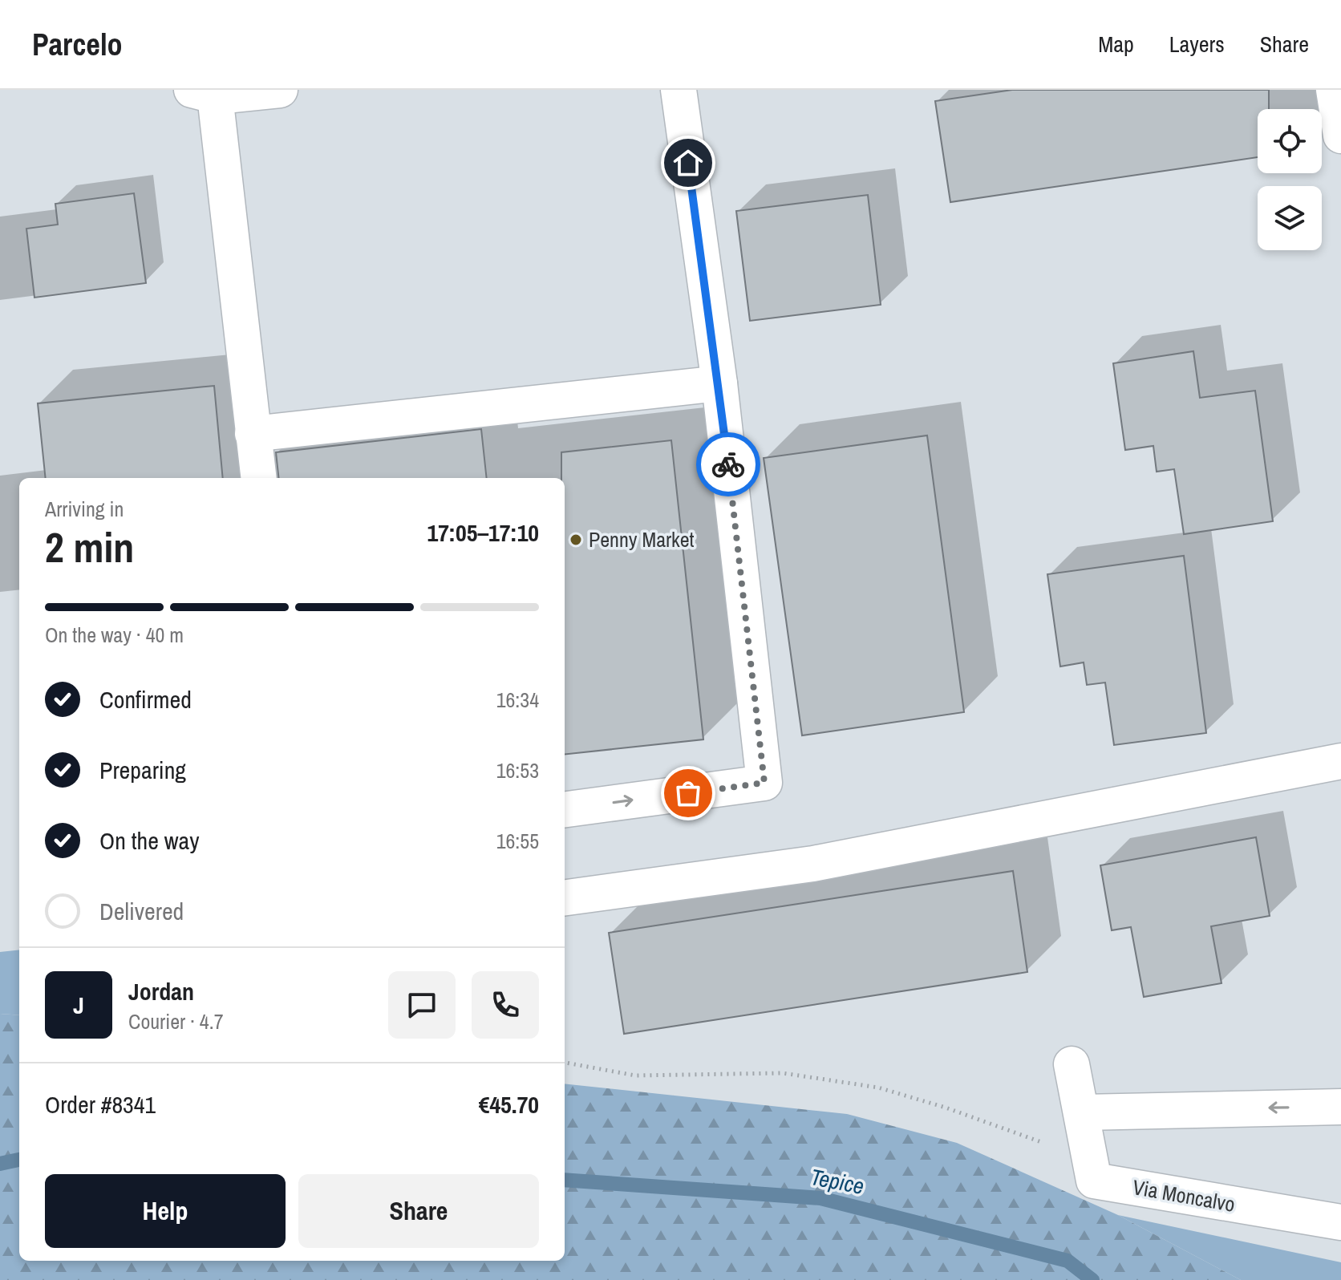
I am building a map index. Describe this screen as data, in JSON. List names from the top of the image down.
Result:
{
  "streets": {
    "street": ["Via Moncalvo"]
  },
  "water": ["Tepice"],
  "places": ["Penny Market"],
  "page": {
    "header": "Parcelo",
    "nav": ["Map", "Layers", "Share"],
    "heading": ["2 min", "Arriving in", "17:05–17:10"],
    "panel": [
      "Jordan",
      "Courier · 4.7",
      "Order #8341",
      "€45.70"
    ],
    "bar": "On the way · 40 m",
    "list": [
      ["Confirmed", "16:34"],
      ["Preparing", "16:53"],
      ["On the way", "16:55"],
      "Delivered"
    ],
    "round": "J",
    "buttons": ["Help", "Share"]
  }
}
